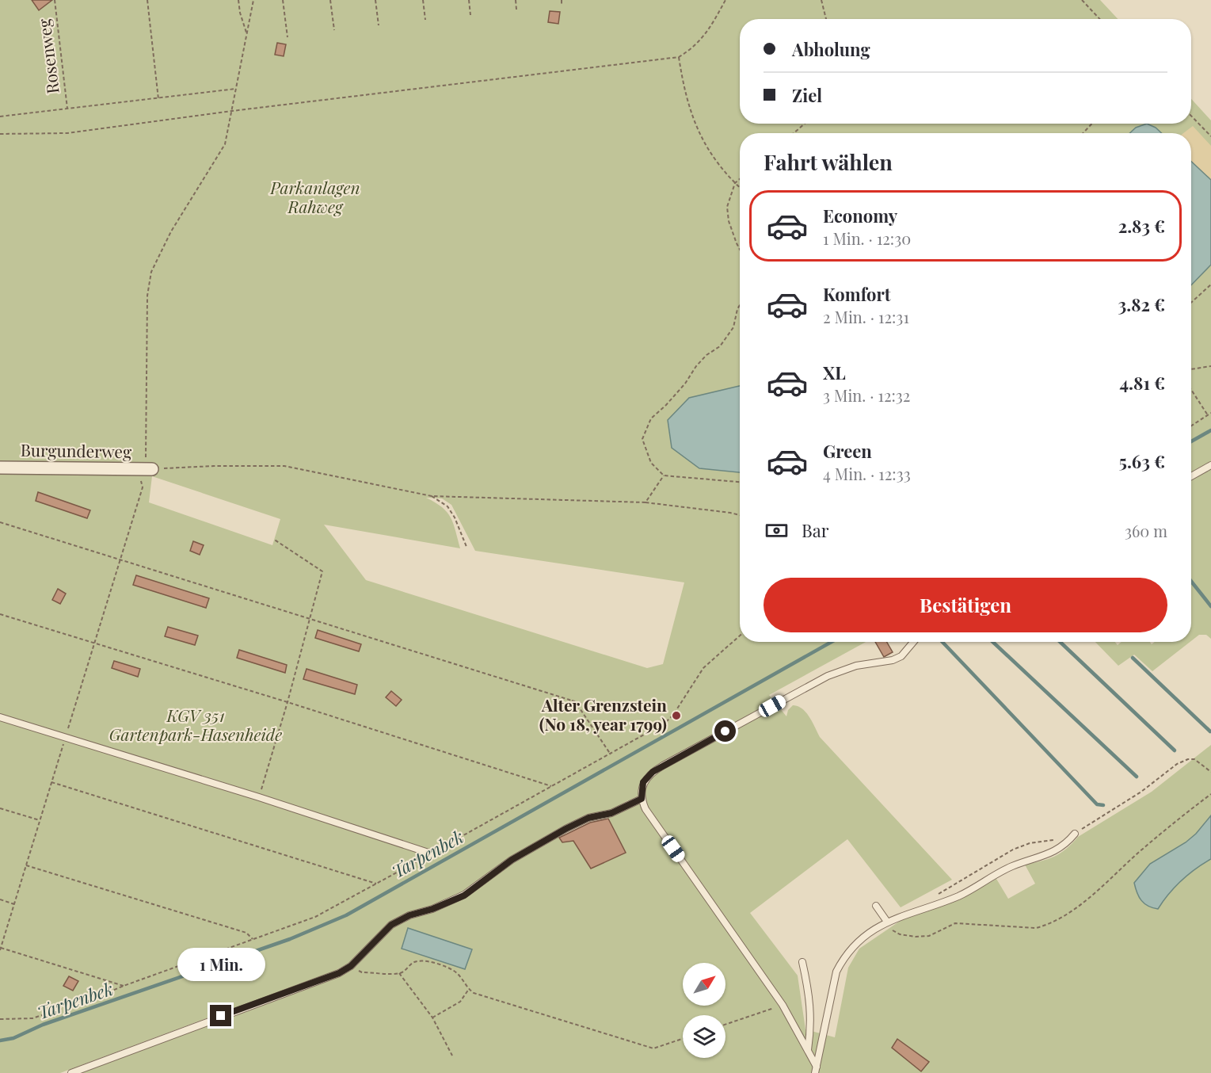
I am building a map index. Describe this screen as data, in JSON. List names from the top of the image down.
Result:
{
  "streets": {
    "street": ["Burgunderweg"],
    "path": ["Rosenweg"]
  },
  "water": ["Tarpenbek"],
  "parks": ["Parkanlagen Rahweg", "KGV 351 Gartenpark-Hasenheide"],
  "places": ["Alter Grenzstein (No 18, year 1799)"],
  "north": "top right",
  "page": {
    "banner": ["Abholung", "Ziel"],
    "heading": "Fahrt wählen",
    "list": [
      {
        "name": "Economy",
        "note": "1 Min. · 12:30",
        "value": "2.83 €"
      },
      {
        "name": "Komfort",
        "note": "2 Min. · 12:31",
        "value": "3.82 €"
      },
      {
        "name": "XL",
        "note": "3 Min. · 12:32",
        "value": "4.81 €"
      },
      {
        "name": "Green",
        "note": "4 Min. · 12:33",
        "value": "5.63 €"
      }
    ],
    "pay": ["Bar", "360 m"],
    "buttons": "Bestätigen",
    "bubble": "1 Min."
  }
}
